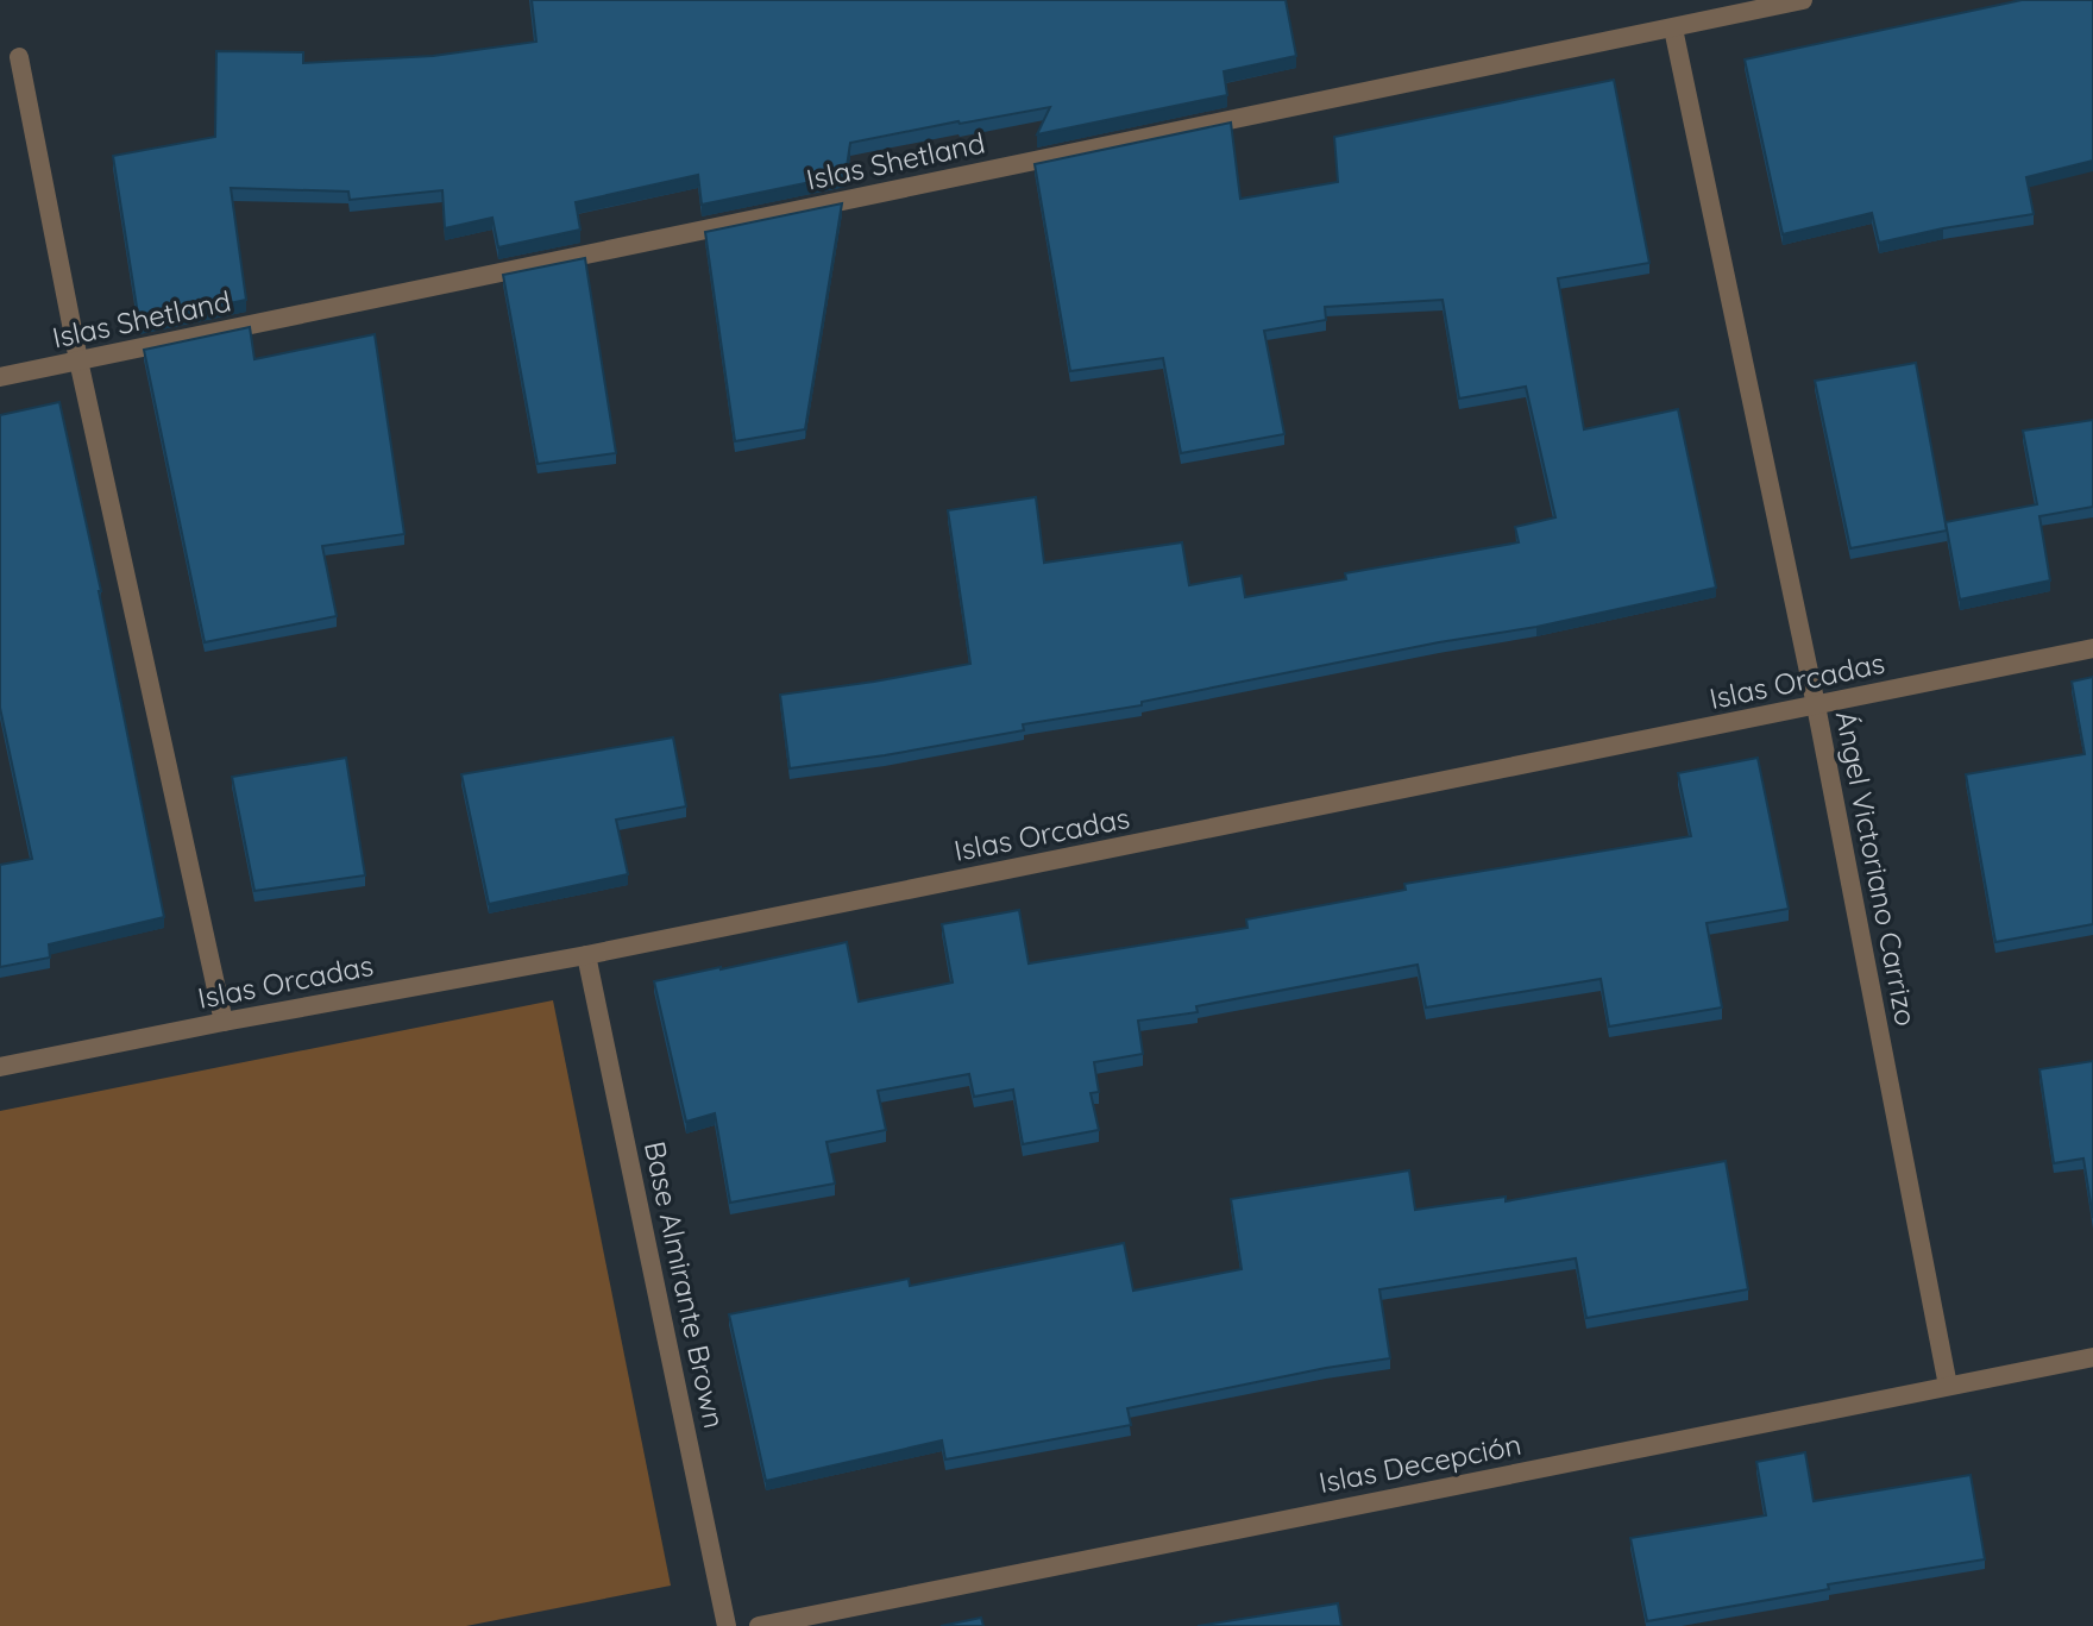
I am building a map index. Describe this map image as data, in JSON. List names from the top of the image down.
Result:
{
  "streets": {
    "street": [
      "Islas Shetland",
      "Islas Orcadas",
      "Ángel Victoriano Carrizo",
      "Base Almirante Brown",
      "Islas Decepción"
    ]
  },
  "crossings": [
    ["Islas Shetland", "Ángel Victoriano Carrizo"],
    ["Islas Orcadas", "Ángel Victoriano Carrizo"],
    ["Islas Orcadas", "Base Almirante Brown"],
    ["Ángel Victoriano Carrizo", "Islas Decepción"]
  ]
}
